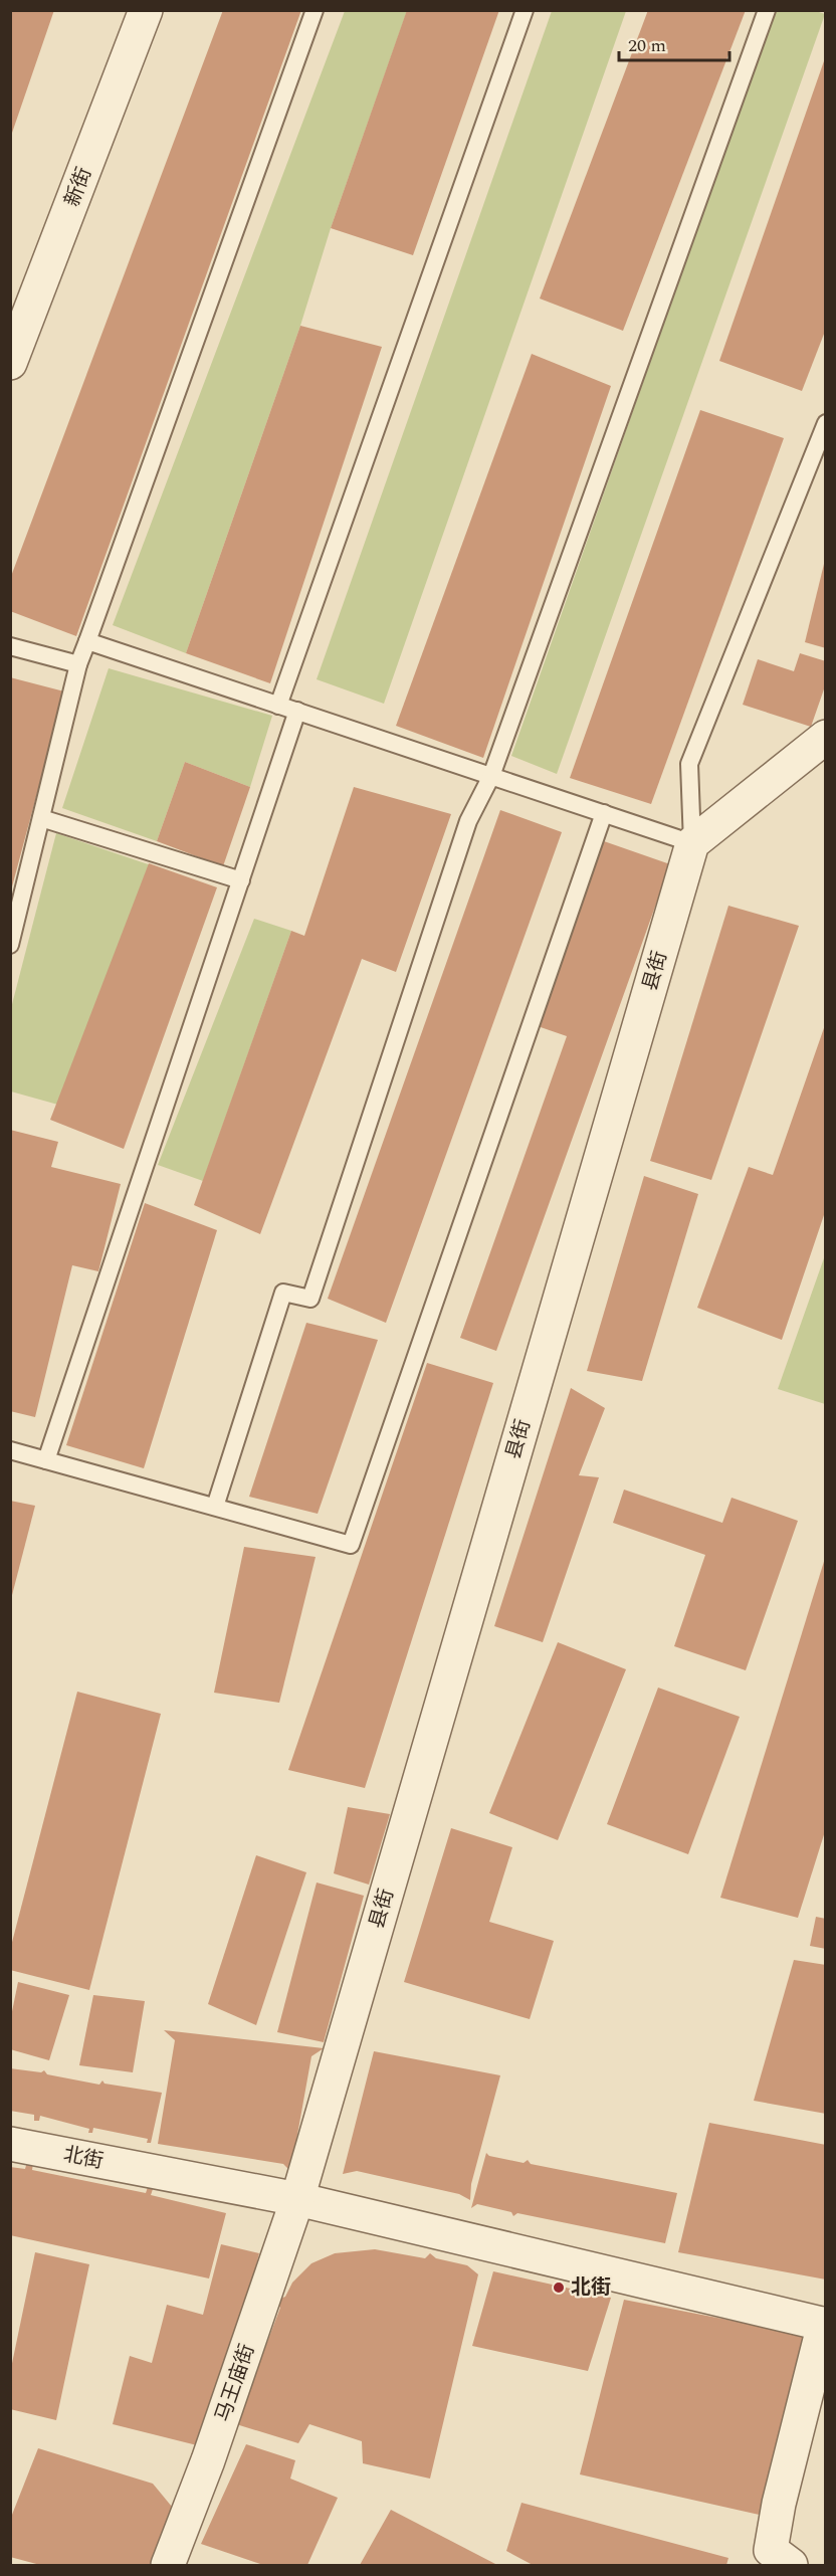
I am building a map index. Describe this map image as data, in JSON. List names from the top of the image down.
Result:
{
  "streets": {
    "street": [
      "新街",
      "县街",
      "北街",
      "马王庙街"
    ]
  },
  "crossings": [
    ["县街", "北街"],
    ["县街", "马王庙街"],
    ["北街", "马王庙街"]
  ],
  "places": ["北街"],
  "scale_bar": "20 m"
}
